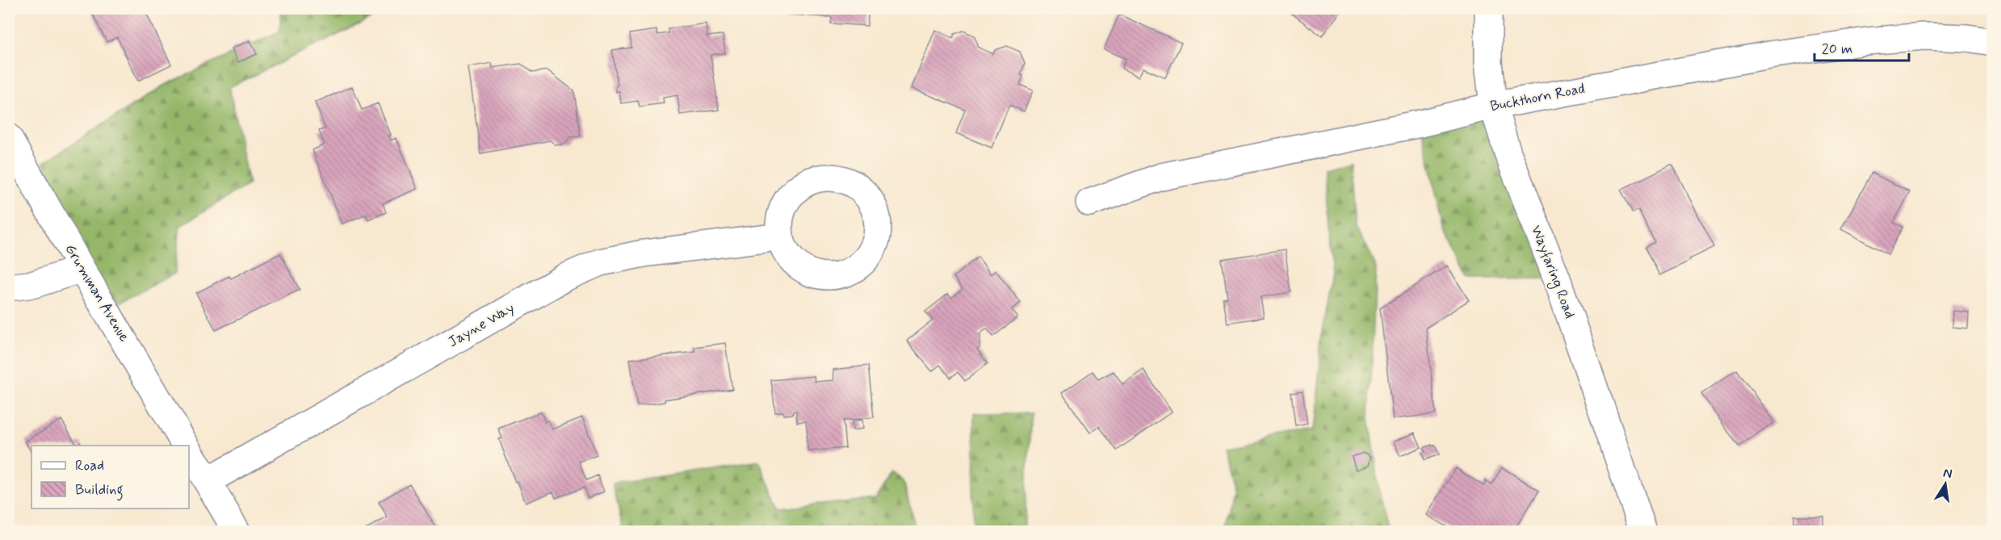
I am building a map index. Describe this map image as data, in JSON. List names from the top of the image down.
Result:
{
  "streets": {
    "street": [
      "Buckthorn Road",
      "Wayfaring Road",
      "Grumman Avenue",
      "Jayne Way"
    ]
  },
  "crossings": [
    ["Buckthorn Road", "Wayfaring Road"],
    ["Grumman Avenue", "Jayne Way"]
  ],
  "legend": ["Road", "Building"],
  "scale_bar": "20 m",
  "north": "top"
}
